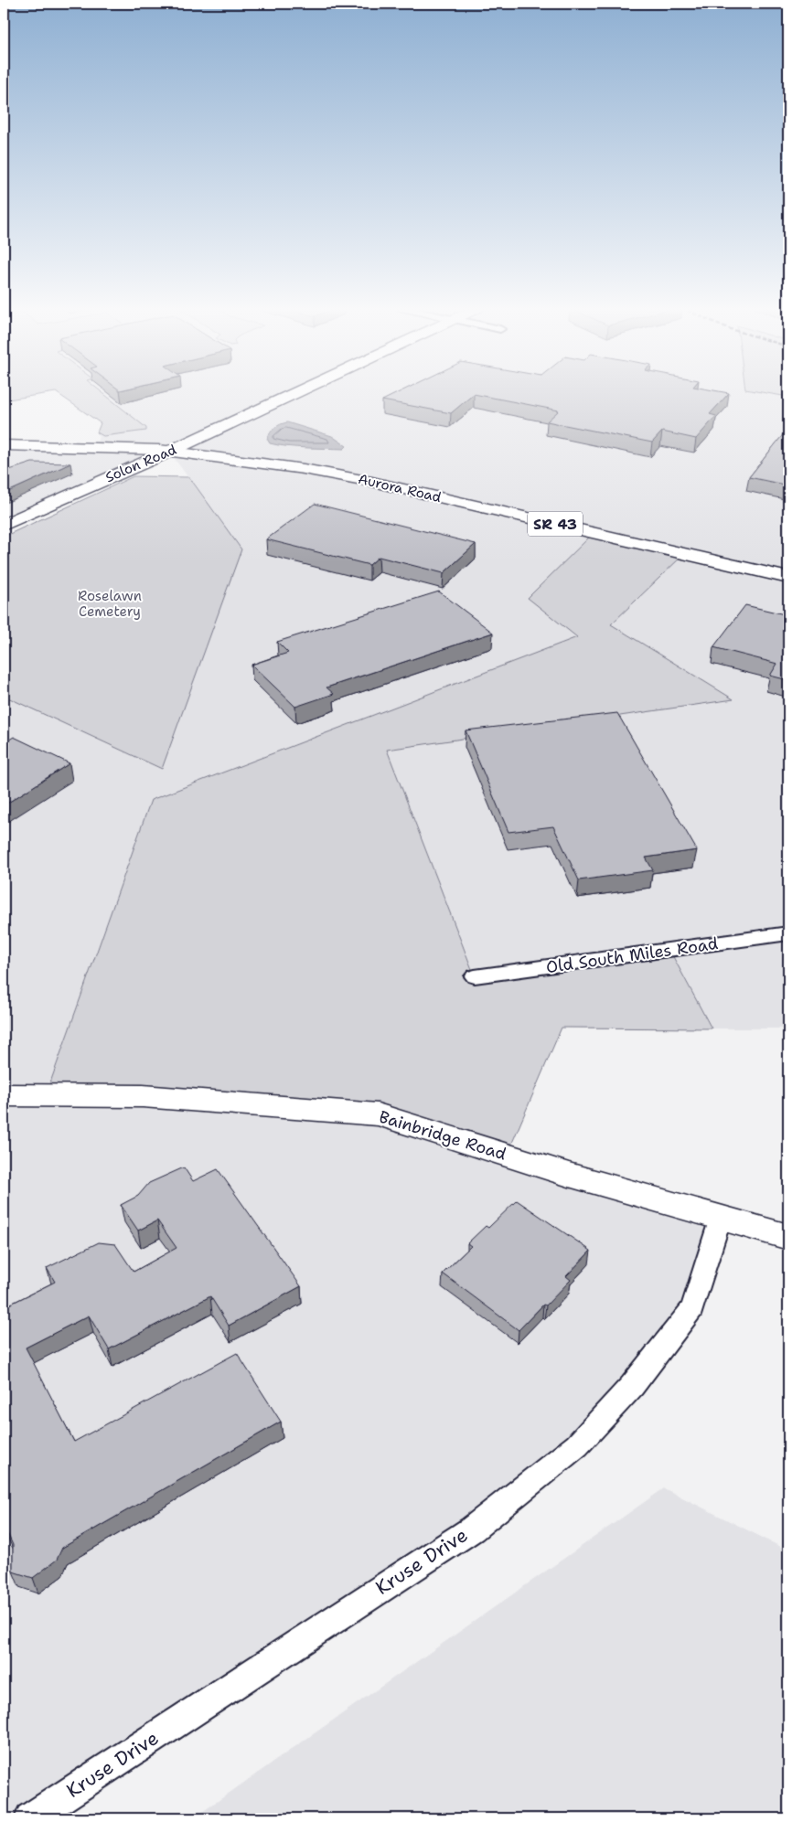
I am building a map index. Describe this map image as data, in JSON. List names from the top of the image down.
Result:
{
  "streets": {
    "street": [
      "Solon Road",
      "Aurora Road",
      "SR 43",
      "Old South Miles Road",
      "Bainbridge Road",
      "Kruse Drive"
    ]
  },
  "crossings": [
    ["Solon Road", "Aurora Road"],
    ["Bainbridge Road", "Kruse Drive"]
  ],
  "parks": ["Roselawn Cemetery"]
}
